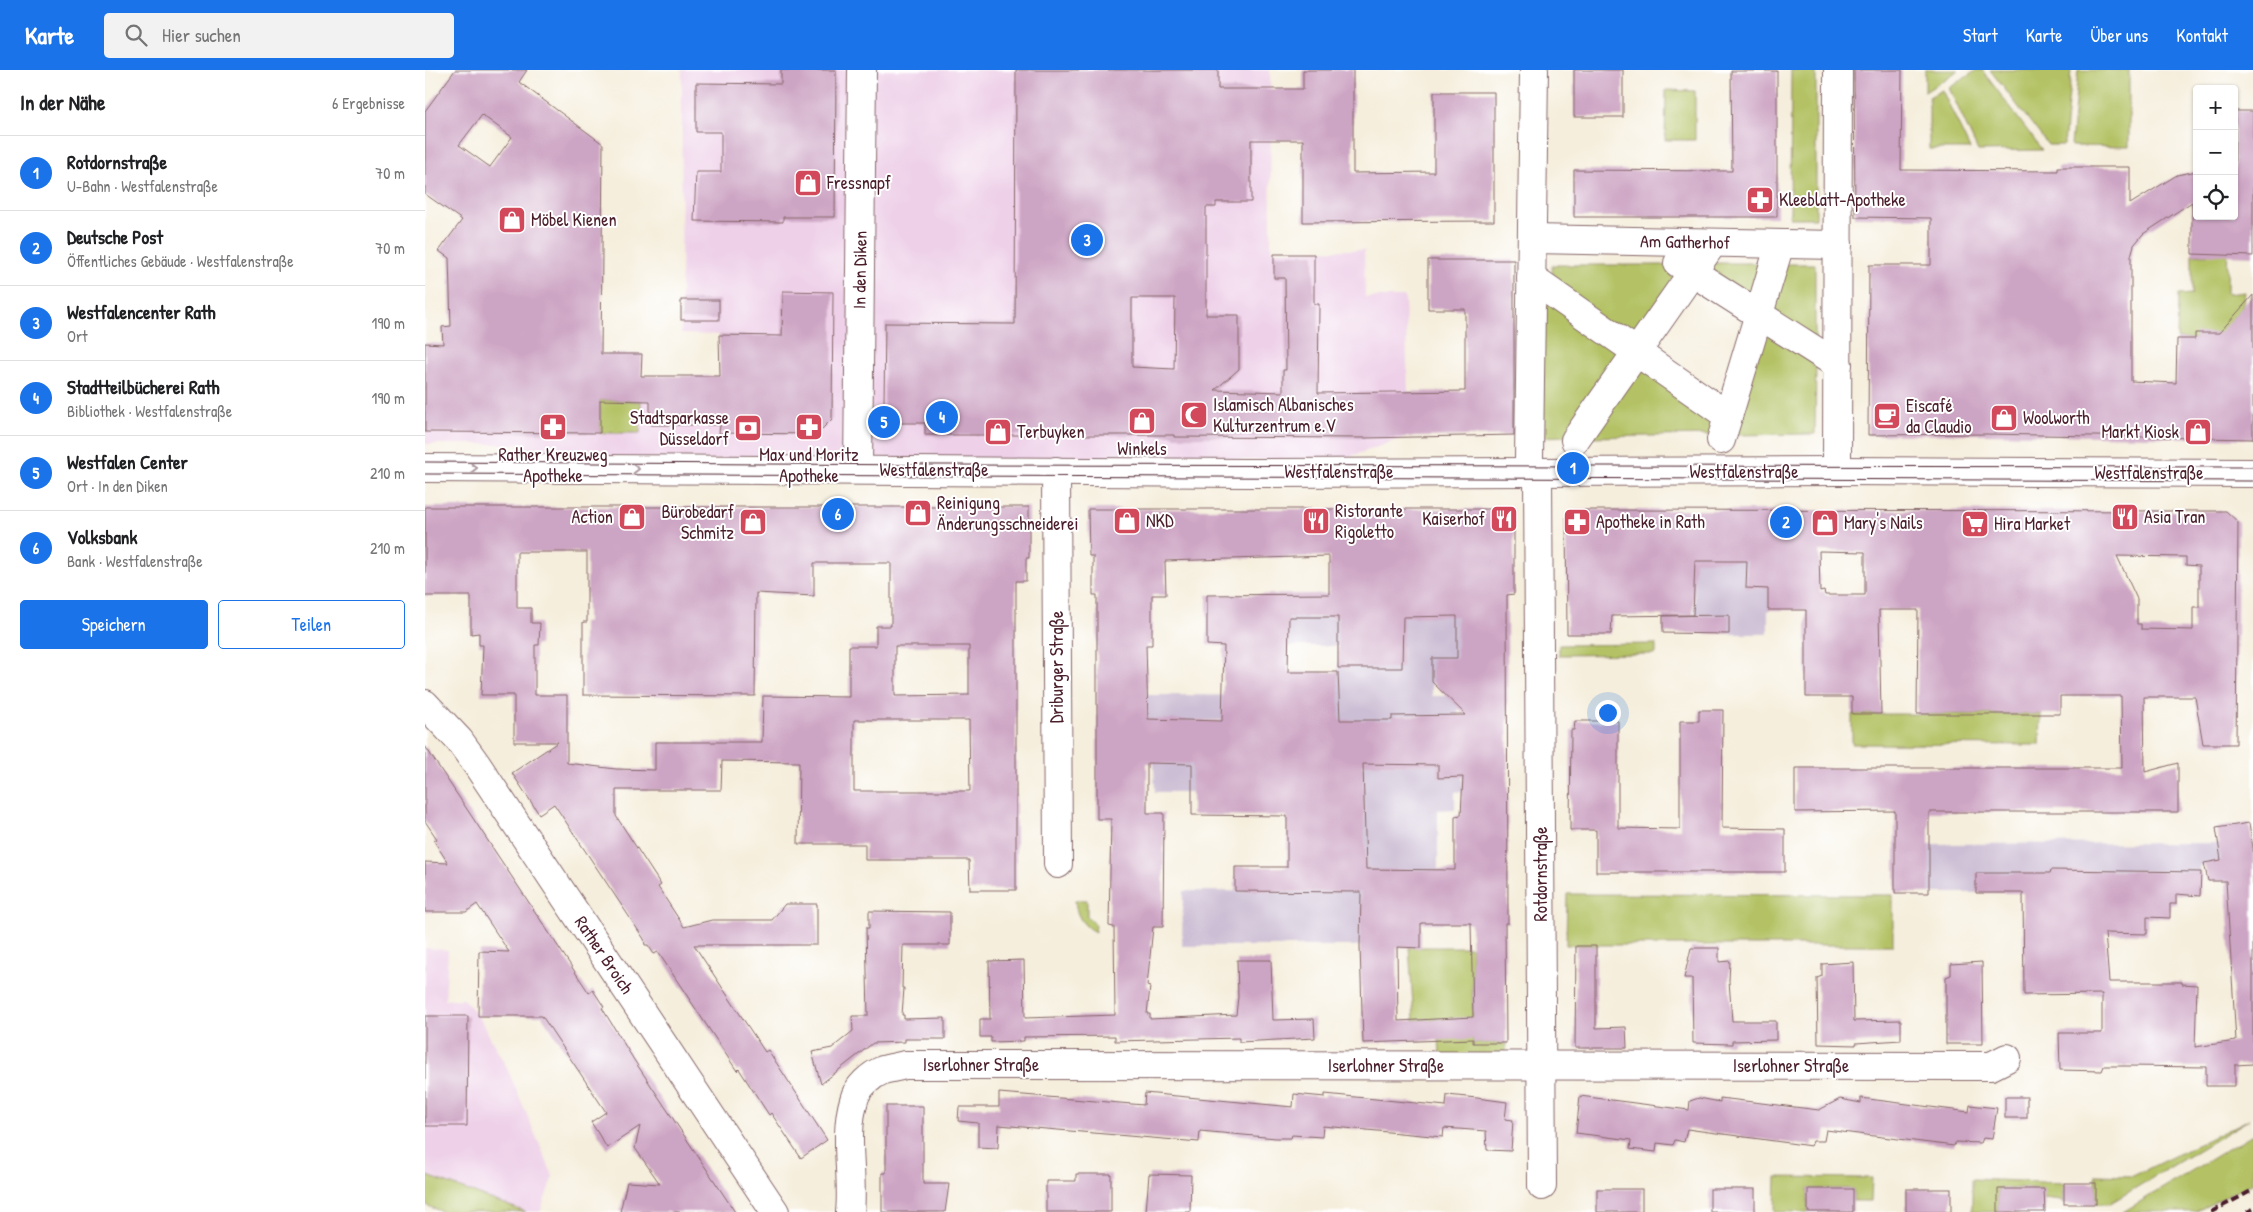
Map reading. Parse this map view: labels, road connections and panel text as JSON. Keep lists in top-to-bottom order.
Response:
{
  "streets": {
    "street": [
      "Am Gatherhof",
      "In den Diken",
      "Westfalenstraße",
      "Driburger Straße",
      "Rotdornstraße",
      "Rather Broich",
      "Iserlohner Straße"
    ]
  },
  "crossings": [
    ["In den Diken", "Westfalenstraße"],
    ["Westfalenstraße", "Driburger Straße"],
    ["Westfalenstraße", "Rotdornstraße"],
    ["Rotdornstraße", "Iserlohner Straße"]
  ],
  "places": {
    "shop": [
      "Fressnapf",
      "Möbel Kienen",
      "Woolworth",
      "Winkels",
      "Terbuyken",
      "Markt Kiosk",
      "Reinigung Änderungsschneiderei",
      "Action",
      "NKD",
      "Bürobedarf Schmitz",
      "Mary's Nails"
    ],
    "pharmacy": [
      "Kleeblatt-Apotheke",
      "Rather Kreuzweg Apotheke",
      "Max und Moritz Apotheke",
      "Apotheke in Rath"
    ],
    "mosque": ["Islamisch Albanisches Kulturzentrum e.V"],
    "cafe": ["Eiscafé da Claudio"],
    "bank": ["Stadtsparkasse Düsseldorf"],
    "restaurant": ["Asia Tran", "Kaiserhof", "Ristorante Rigoletto"],
    "supermarket": ["Hira Market"]
  },
  "page": {
    "header": "Karte",
    "search": "Hier suchen",
    "nav": [
      "Start",
      "Karte",
      "Über uns",
      "Kontakt"
    ],
    "heading": ["In der Nähe", "6 Ergebnisse"],
    "map_buttons": ["+", "−"],
    "list": [
      {
        "mark": "1",
        "name": "Rotdornstraße",
        "note": "U-Bahn · Westfalenstraße",
        "value": "70 m"
      },
      {
        "mark": "2",
        "name": "Deutsche Post",
        "note": "Öffentliches Gebäude · Westfalenstraße",
        "value": "70 m"
      },
      {
        "mark": "3",
        "name": "Westfalencenter Rath",
        "note": "Ort",
        "value": "190 m"
      },
      {
        "mark": "4",
        "name": "Stadtteilbücherei Rath",
        "note": "Bibliothek · Westfalenstraße",
        "value": "190 m"
      },
      {
        "mark": "5",
        "name": "Westfalen Center",
        "note": "Ort · In den Diken",
        "value": "210 m"
      },
      {
        "mark": "6",
        "name": "Volksbank",
        "note": "Bank · Westfalenstraße",
        "value": "210 m"
      }
    ],
    "pins": [
      "3",
      "4",
      "5",
      "1",
      "6",
      "2"
    ],
    "buttons": ["Speichern", "Teilen"]
  }
}
